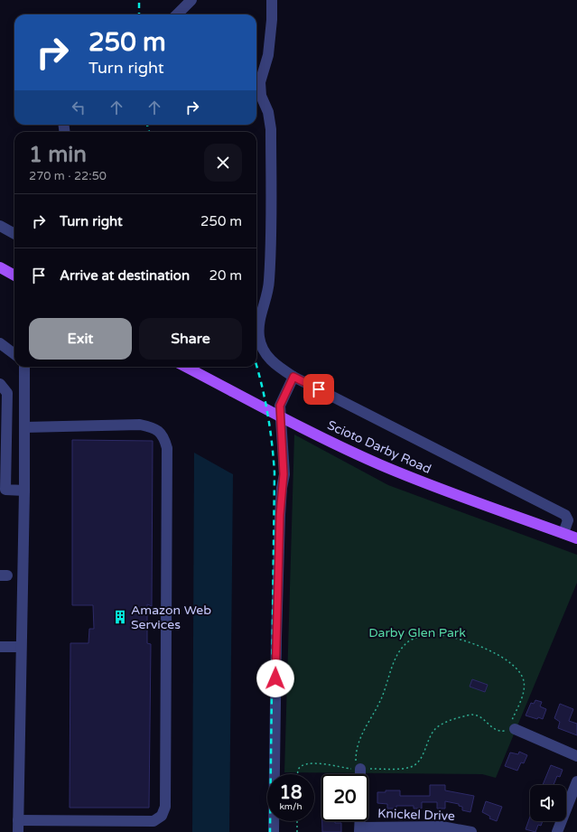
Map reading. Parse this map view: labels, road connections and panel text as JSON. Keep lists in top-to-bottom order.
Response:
{
  "streets": {
    "main road": ["Scioto Darby Road"],
    "street": ["Knickel Drive"]
  },
  "parks": ["Darby Glen Park"],
  "places": {
    "building": ["Amazon Web Services"]
  },
  "page": {
    "turn": ["250 m", "Turn right"],
    "heading": ["1 min", "270 m · 22:50"],
    "list": [
      {
        "name": "Turn right",
        "value": "250 m"
      },
      {
        "name": "Arrive at destination",
        "value": "20 m"
      }
    ],
    "buttons": ["Exit", "Share"],
    "speed": "18 km/h",
    "limit": "20"
  }
}
